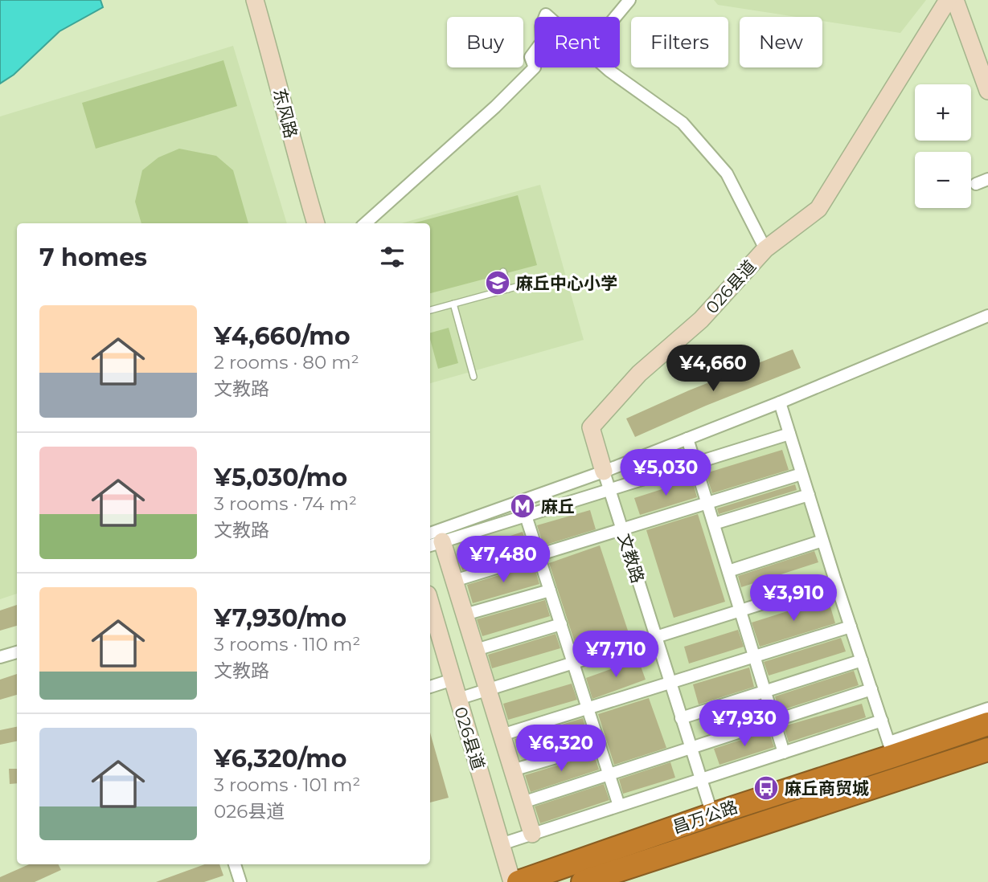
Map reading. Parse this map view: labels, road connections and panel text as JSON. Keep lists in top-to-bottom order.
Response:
{
  "streets": {
    "highway": ["昌万公路"],
    "street": ["东风路", "026县道", "文教路"]
  },
  "crossings": [
    ["026县道", "文教路"],
    ["文教路", "昌万公路"]
  ],
  "places": {
    "school or university": ["麻丘中心小学"],
    "metro station": ["麻丘"],
    "bus stop": ["麻丘商贸城"]
  },
  "page": {
    "chip": [
      "Buy",
      "Rent",
      "Filters",
      "New"
    ],
    "map_buttons": ["+", "−"],
    "heading": "7 homes",
    "list": [
      {
        "name": "¥4,660/mo",
        "note": "2 rooms · 80 m² · 文教路"
      },
      {
        "name": "¥5,030/mo",
        "note": "3 rooms · 74 m² · 文教路"
      },
      {
        "name": "¥7,930/mo",
        "note": "3 rooms · 110 m² · 文教路"
      },
      {
        "name": "¥6,320/mo",
        "note": "3 rooms · 101 m² · 026县道"
      }
    ],
    "price": [
      "¥4,660",
      "¥5,030",
      "¥7,480",
      "¥3,910",
      "¥7,710",
      "¥7,930",
      "¥6,320"
    ]
  }
}
